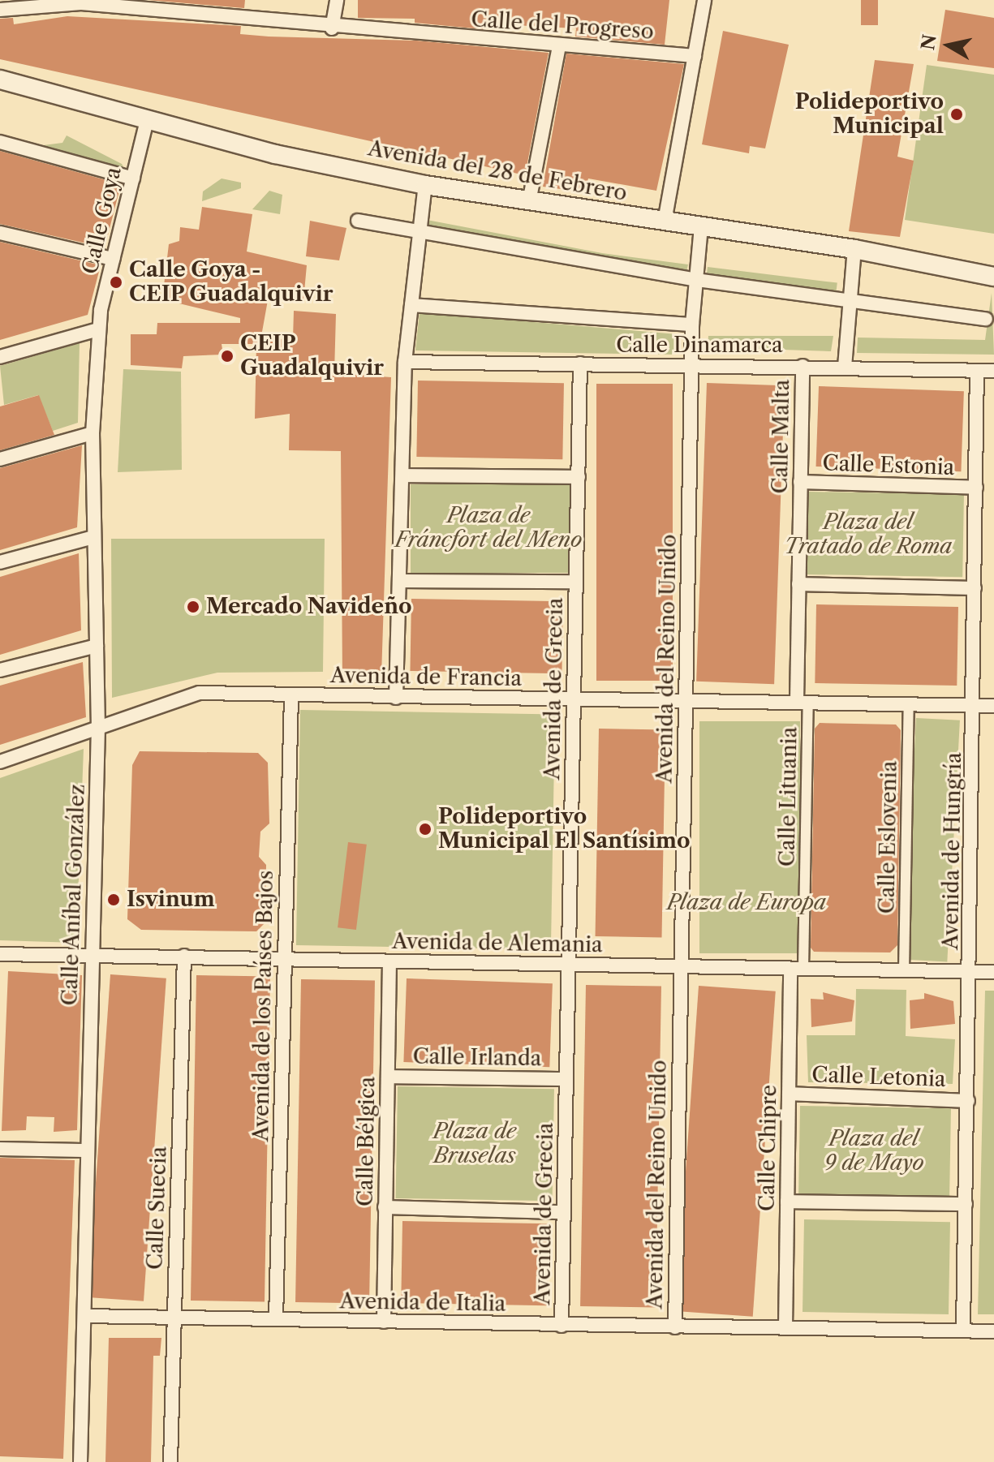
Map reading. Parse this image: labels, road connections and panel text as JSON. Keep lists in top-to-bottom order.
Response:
{
  "streets": {
    "main road": ["Avenida del 28 de Febrero"],
    "street": [
      "Calle del Progreso",
      "Calle Goya",
      "Calle Dinamarca",
      "Calle Malta",
      "Calle Estonia",
      "Avenida del Reino Unido",
      "Avenida de Francia",
      "Avenida de Grecia",
      "Calle Lituania",
      "Calle Eslovenia",
      "Avenida de Hungría",
      "Calle Aníbal González",
      "Avenida de Alemania",
      "Avenida de los Países Bajos",
      "Calle Irlanda",
      "Calle Letonia",
      "Calle Bélgica",
      "Calle Chipre",
      "Calle Suecia",
      "Avenida de Italia"
    ]
  },
  "crossings": [
    ["Avenida del 28 de Febrero", "Calle Goya"],
    ["Avenida del 28 de Febrero", "Avenida del Reino Unido"],
    ["Calle Goya", "Calle Aníbal González"],
    ["Calle Dinamarca", "Calle Malta"],
    ["Calle Dinamarca", "Avenida del Reino Unido"],
    ["Calle Dinamarca", "Avenida de Grecia"],
    ["Calle Dinamarca", "Avenida de Hungría"],
    ["Calle Malta", "Calle Estonia"],
    ["Calle Malta", "Avenida de Francia"],
    ["Calle Malta", "Calle Lituania"],
    ["Calle Estonia", "Avenida de Hungría"],
    ["Avenida del Reino Unido", "Avenida de Francia"],
    ["Avenida del Reino Unido", "Avenida de Alemania"],
    ["Avenida del Reino Unido", "Avenida de Italia"],
    ["Avenida de Francia", "Avenida de Grecia"],
    ["Avenida de Francia", "Calle Lituania"],
    ["Avenida de Francia", "Calle Eslovenia"],
    ["Avenida de Francia", "Avenida de Hungría"],
    ["Avenida de Francia", "Calle Aníbal González"],
    ["Avenida de Francia", "Avenida de los Países Bajos"],
    ["Avenida de Grecia", "Avenida de Alemania"],
    ["Avenida de Grecia", "Calle Irlanda"],
    ["Avenida de Grecia", "Avenida de Italia"],
    ["Calle Lituania", "Avenida de Alemania"],
    ["Calle Lituania", "Calle Chipre"],
    ["Calle Eslovenia", "Avenida de Alemania"],
    ["Avenida de Hungría", "Avenida de Alemania"],
    ["Avenida de Hungría", "Calle Letonia"],
    ["Avenida de Hungría", "Avenida de Italia"],
    ["Calle Aníbal González", "Avenida de Alemania"],
    ["Calle Aníbal González", "Avenida de Italia"],
    ["Avenida de Alemania", "Avenida de los Países Bajos"],
    ["Avenida de Alemania", "Calle Bélgica"],
    ["Avenida de Alemania", "Calle Chipre"],
    ["Avenida de Alemania", "Calle Suecia"],
    ["Avenida de los Países Bajos", "Avenida de Italia"],
    ["Calle Irlanda", "Calle Bélgica"],
    ["Calle Letonia", "Calle Chipre"],
    ["Calle Bélgica", "Avenida de Italia"],
    ["Calle Chipre", "Avenida de Italia"],
    ["Calle Suecia", "Avenida de Italia"]
  ],
  "parks": [
    "Plaza de Fráncfort del Meno",
    "Plaza del Tratado de Roma",
    "Plaza de Europa",
    "Plaza de Bruselas",
    "Plaza del 9 de Mayo"
  ],
  "places": [
    "Polideportivo Municipal",
    "Calle Goya - CEIP Guadalquivir",
    "CEIP Guadalquivir",
    "Mercado Navideño",
    "Polideportivo Municipal El Santísimo",
    "Isvinum"
  ],
  "north": "left"
}
